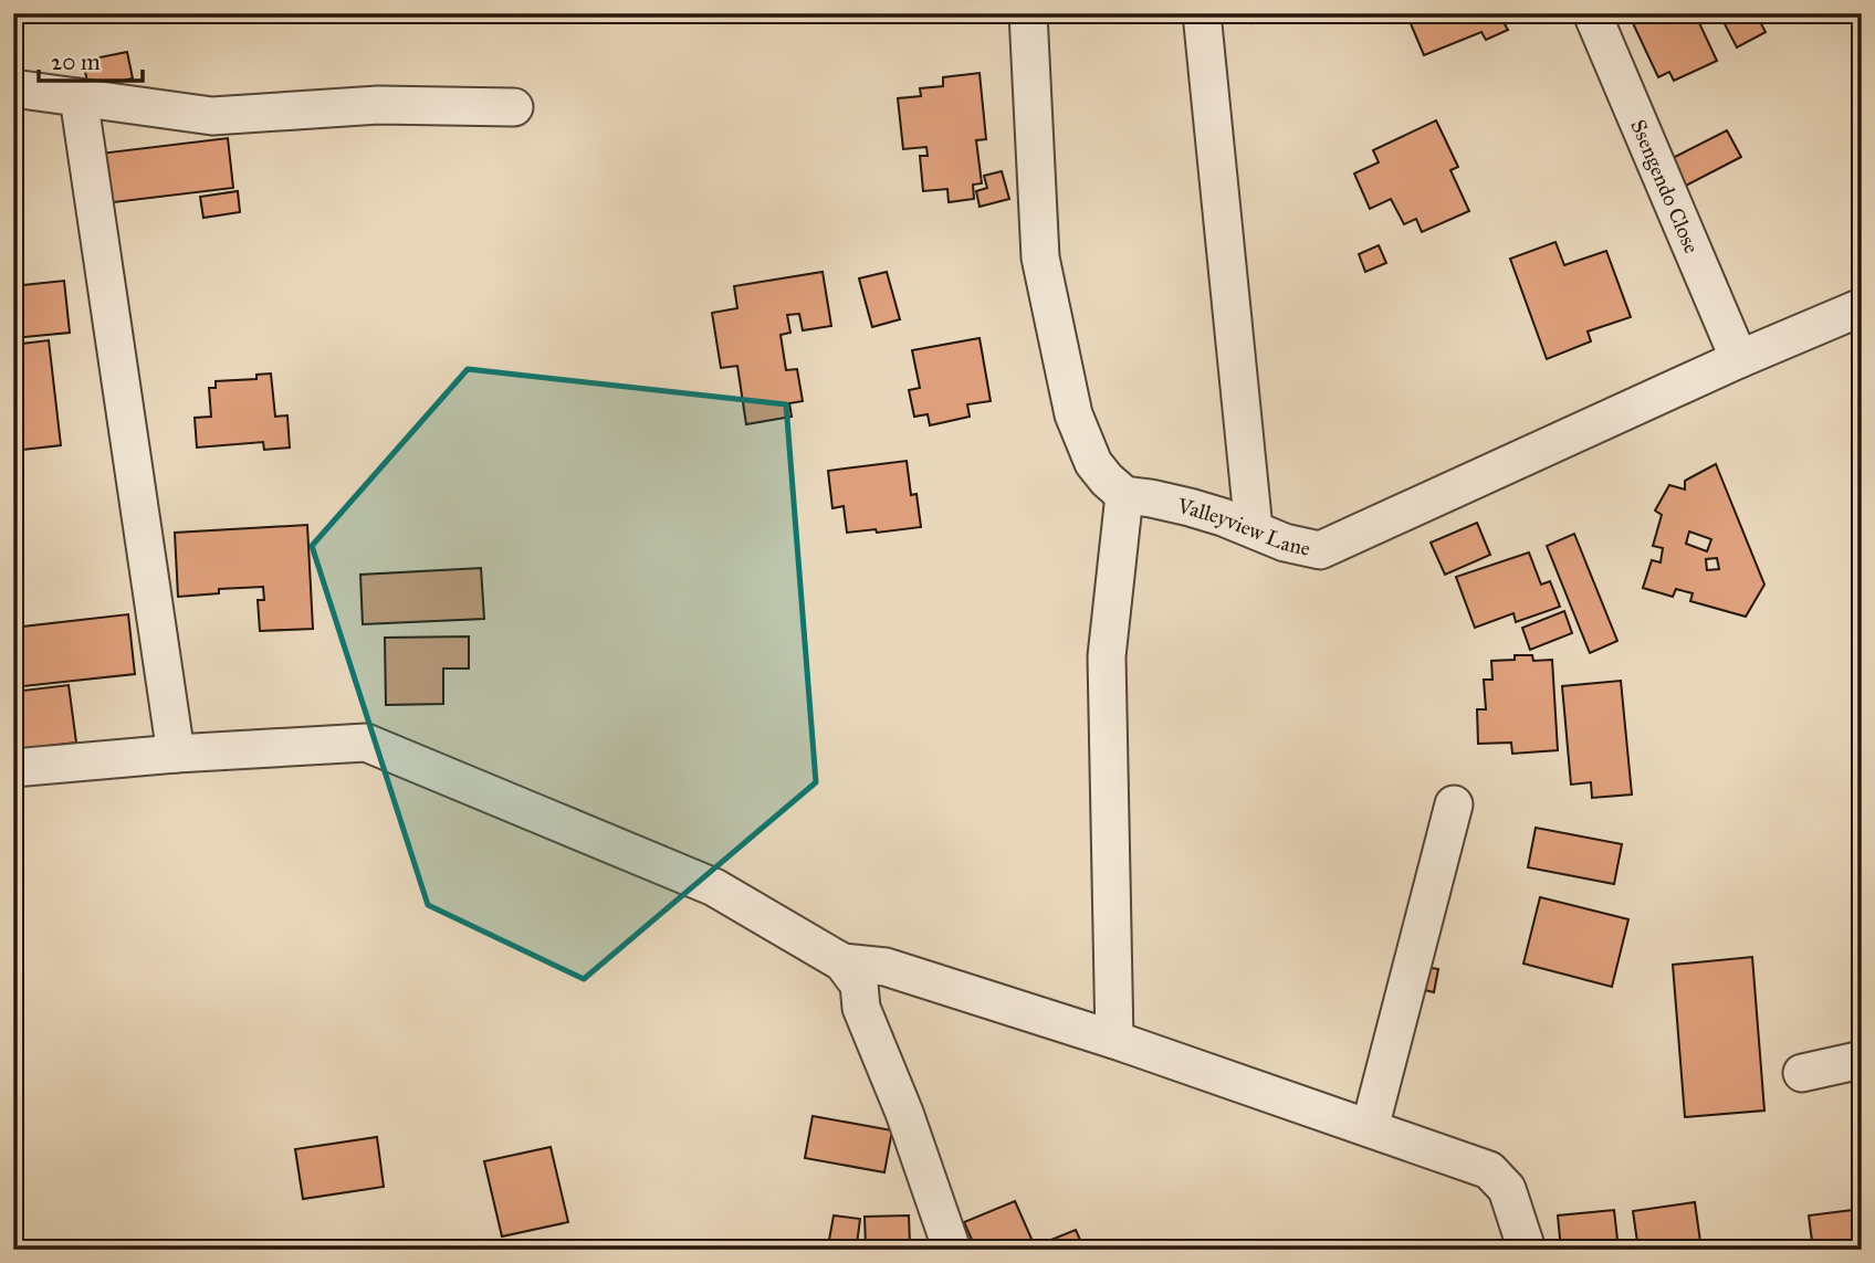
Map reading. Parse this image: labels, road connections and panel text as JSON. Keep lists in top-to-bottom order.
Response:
{
  "streets": {
    "street": ["Ssengendo Close", "Valleyview Lane"]
  },
  "crossings": [
    ["Ssengendo Close", "Valleyview Lane"]
  ],
  "scale_bar": "20 m"
}
